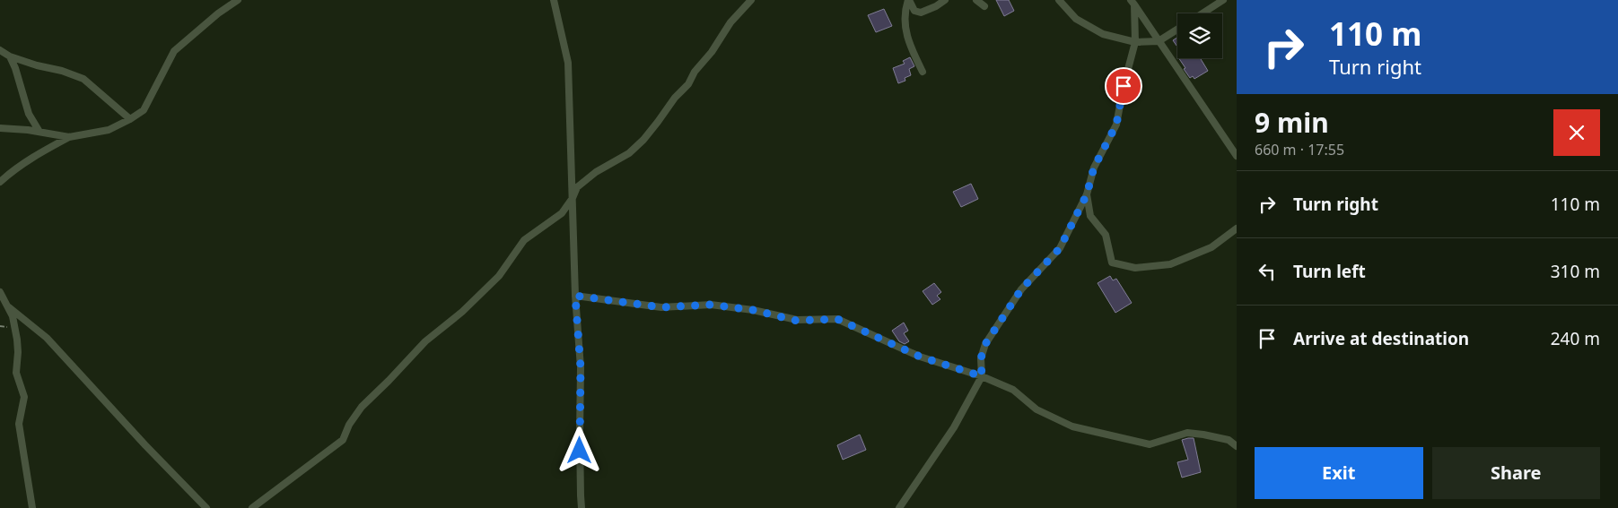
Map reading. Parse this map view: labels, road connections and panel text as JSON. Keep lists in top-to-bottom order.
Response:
{
  "page": {
    "turn": ["110 m", "Turn right"],
    "heading": ["9 min", "660 m · 17:55"],
    "list": [
      {
        "name": "Turn right",
        "value": "110 m"
      },
      {
        "name": "Turn left",
        "value": "310 m"
      },
      {
        "name": "Arrive at destination",
        "value": "240 m"
      }
    ],
    "buttons": ["Exit", "Share"]
  }
}
